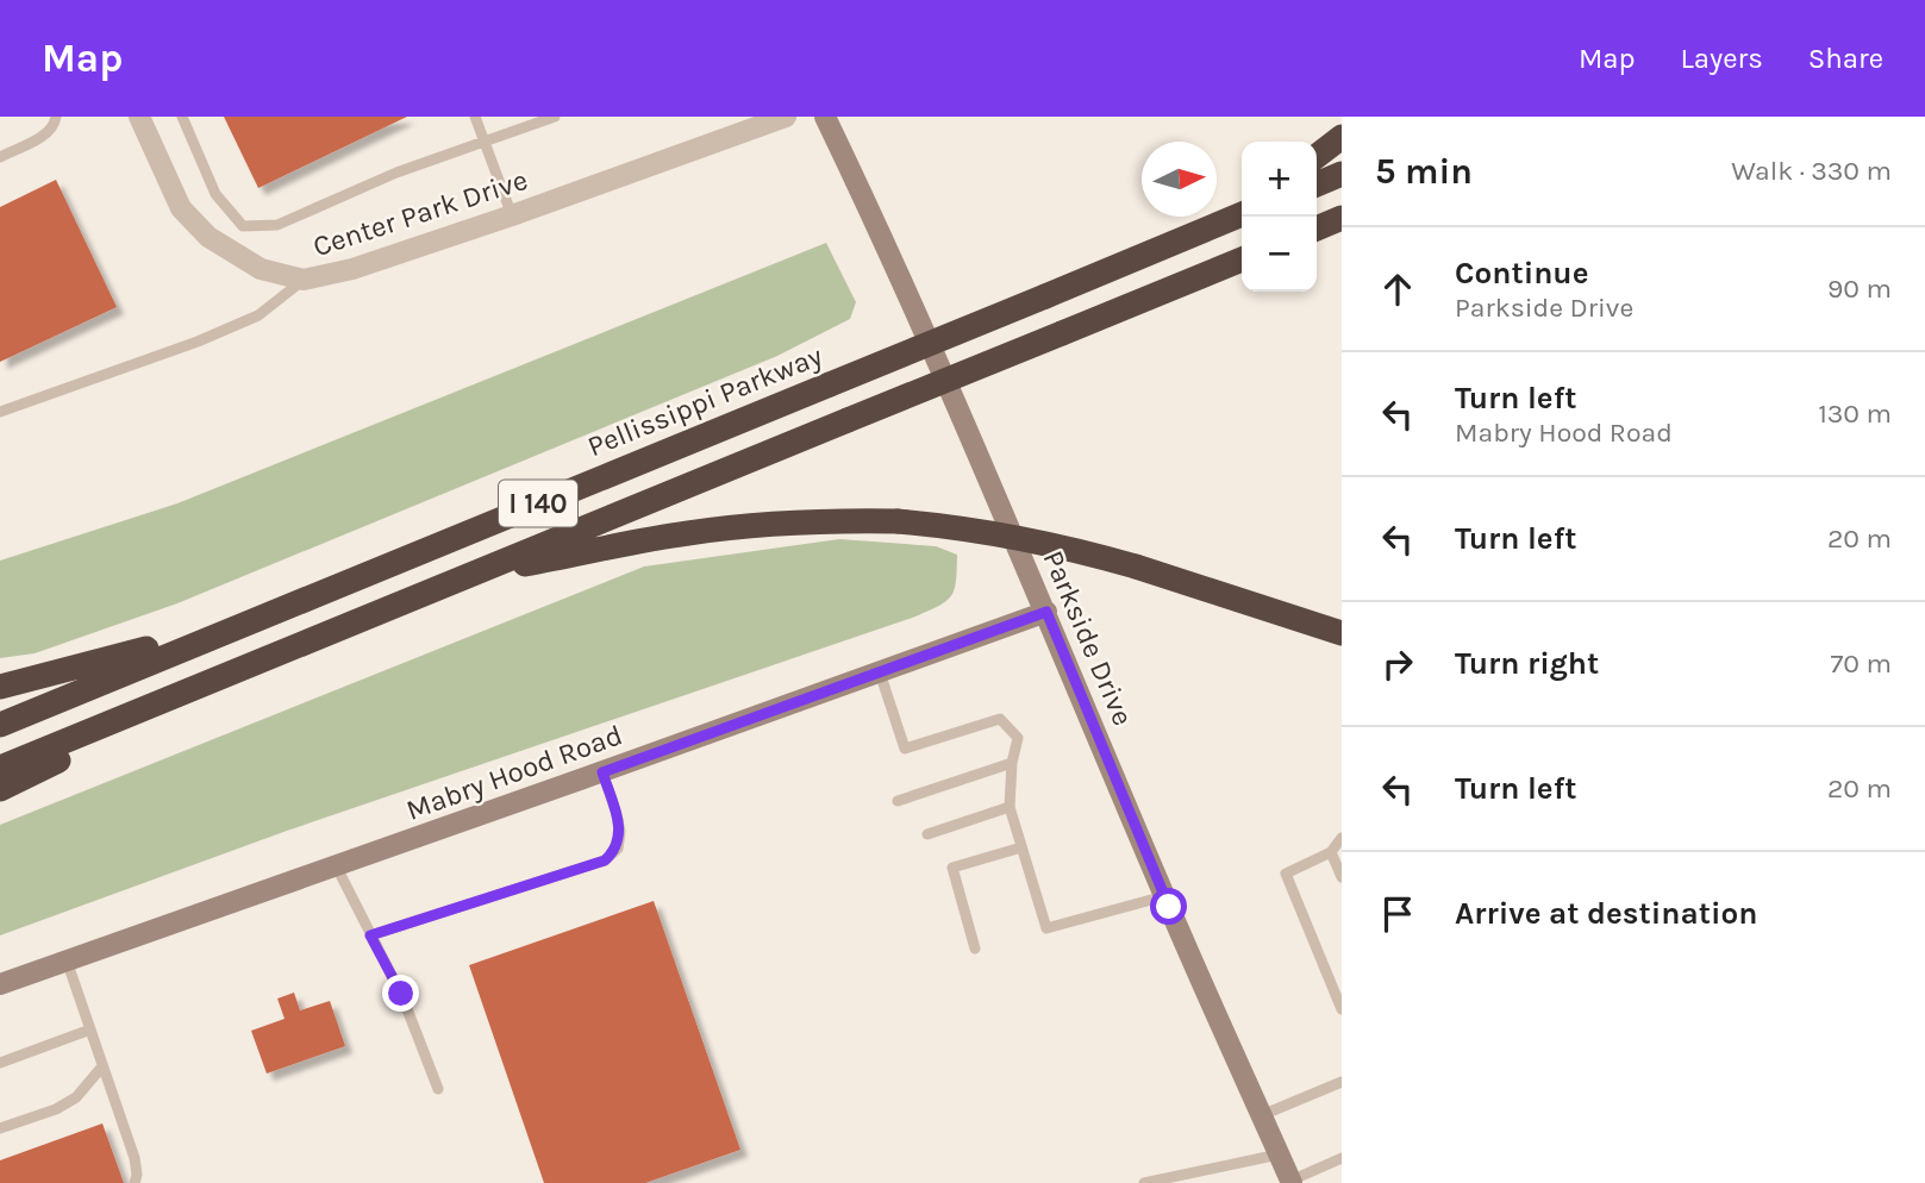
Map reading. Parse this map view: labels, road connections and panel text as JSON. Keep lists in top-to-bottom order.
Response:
{
  "streets": {
    "highway": ["Pellissippi Parkway", "I 140"],
    "street": ["Center Park Drive", "Parkside Drive", "Mabry Hood Road"]
  },
  "crossings": [
    ["Parkside Drive", "Mabry Hood Road"]
  ],
  "north": "right",
  "page": {
    "header": "Map",
    "nav": ["Map", "Layers", "Share"],
    "heading": ["5 min", "Walk · 330 m"],
    "map_buttons": ["+", "−"],
    "list": [
      ["Continue", "Parkside Drive", "90 m"],
      ["Turn left", "Mabry Hood Road", "130 m"],
      ["Turn left", "20 m"],
      ["Turn right", "70 m"],
      ["Turn left", "20 m"],
      "Arrive at destination"
    ]
  }
}
